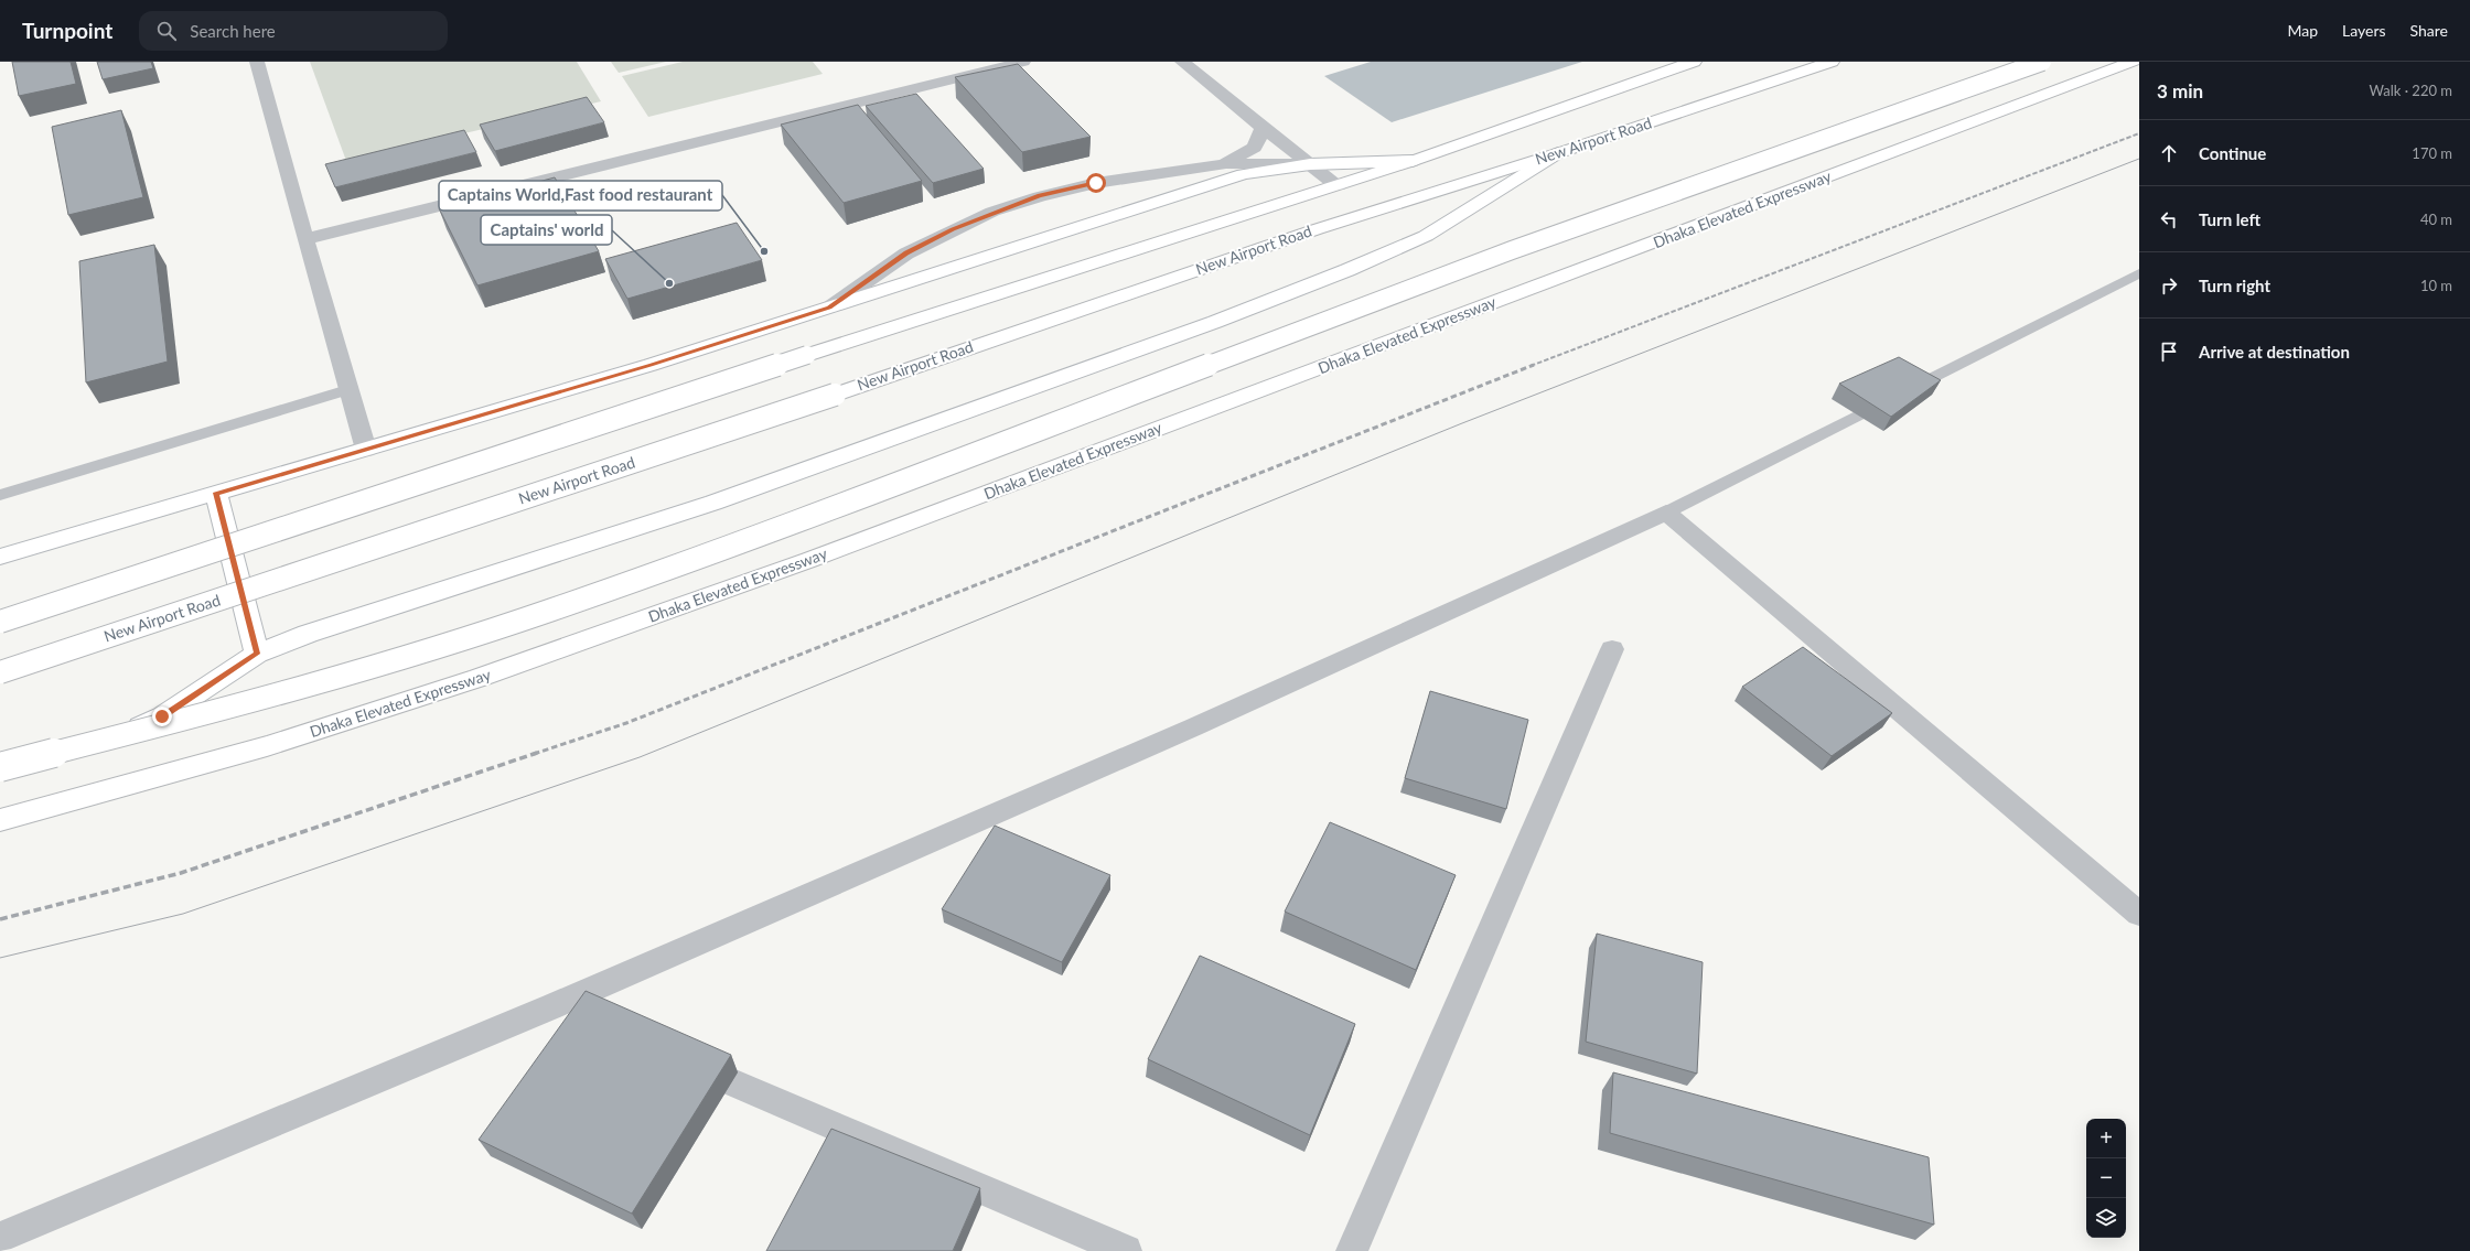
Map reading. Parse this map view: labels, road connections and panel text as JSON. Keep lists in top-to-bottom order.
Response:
{
  "streets": {
    "main road": ["New Airport Road", "Dhaka Elevated Expressway"]
  },
  "places": ["Captains World,Fast food restaurant", "Captains' world"],
  "page": {
    "header": "Turnpoint",
    "search": "Search here",
    "nav": ["Map", "Layers", "Share"],
    "heading": ["3 min", "Walk · 220 m"],
    "list": [
      ["Continue", "170 m"],
      ["Turn left", "40 m"],
      ["Turn right", "10 m"],
      "Arrive at destination"
    ],
    "map_buttons": ["+", "−"]
  }
}
